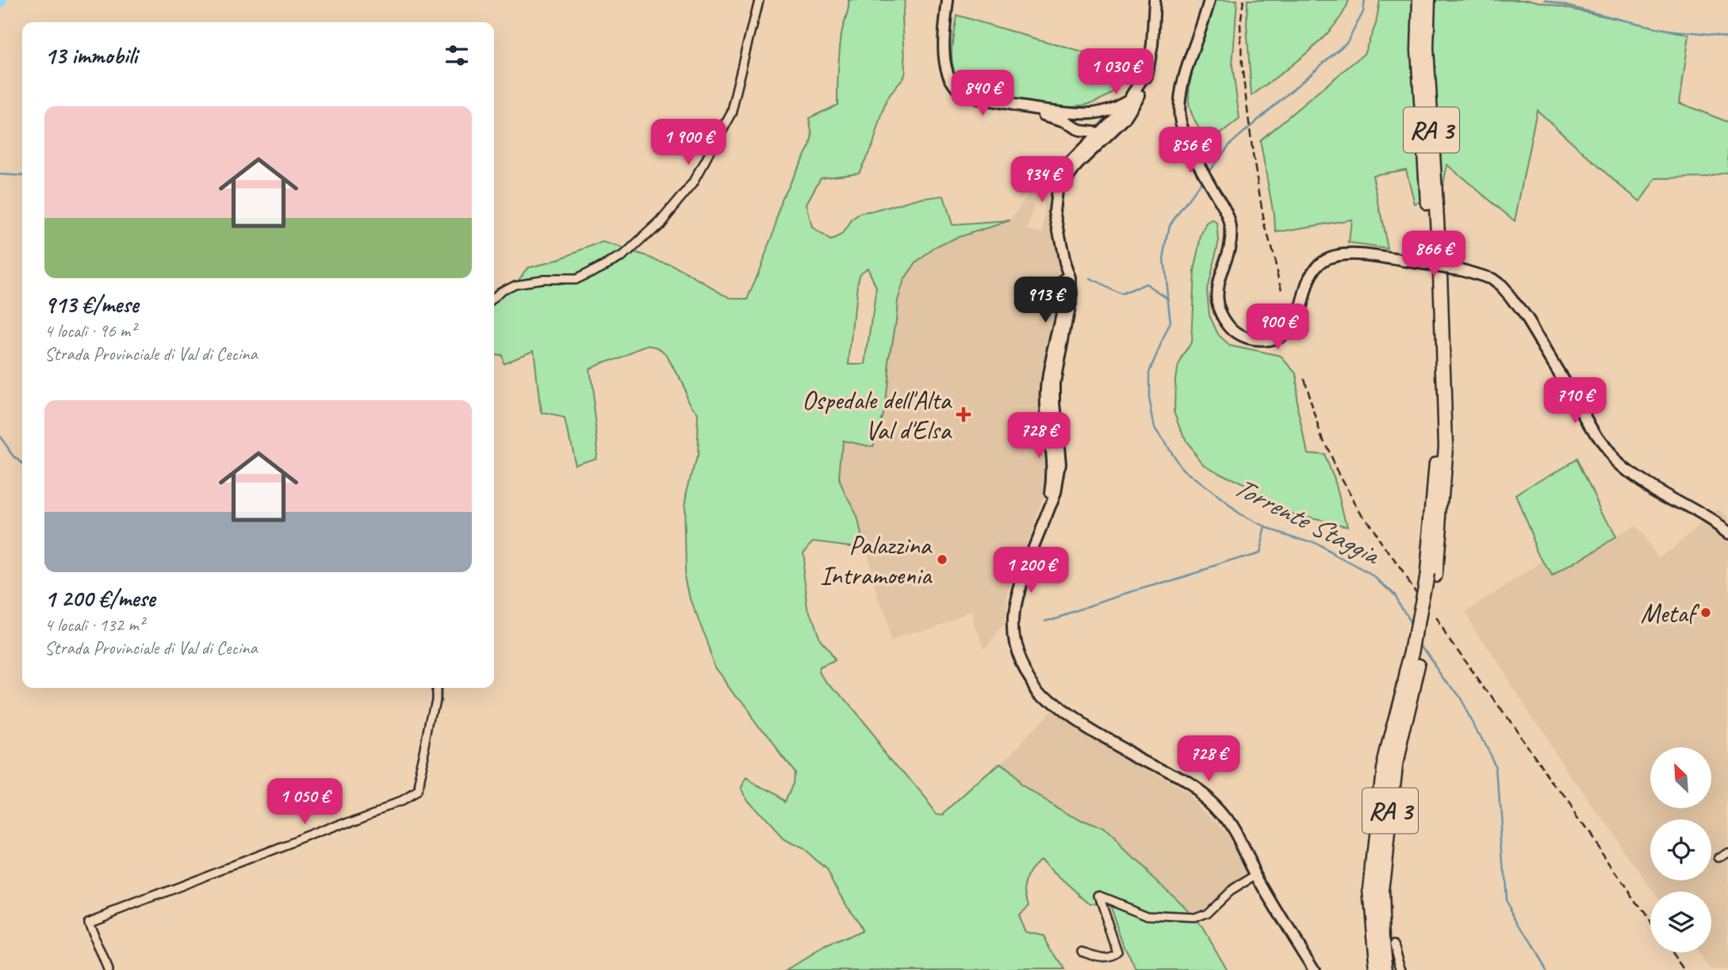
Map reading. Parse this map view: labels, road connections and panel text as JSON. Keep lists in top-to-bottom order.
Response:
{
  "streets": {
    "highway": ["RA 3"]
  },
  "water": ["Torrente Staggia"],
  "places": {
    "health": ["Ospedale dell'Alta Val d'Elsa"],
    "other": ["Palazzina Intramoenia", "Metaf"]
  },
  "north": "top left",
  "page": {
    "heading": "13 immobili",
    "price": [
      "1 030 €",
      "840 €",
      "1 900 €",
      "856 €",
      "934 €",
      "866 €",
      "913 €",
      "900 €",
      "710 €",
      "728 €",
      "1 200 €",
      "728 €",
      "1 050 €"
    ],
    "list": [
      {
        "name": "913 €/mese",
        "note": "4 locali · 96 m² · Strada Provinciale di Val di Cecina"
      },
      {
        "name": "1 200 €/mese",
        "note": "4 locali · 132 m² · Strada Provinciale di Val di Cecina"
      }
    ]
  }
}
